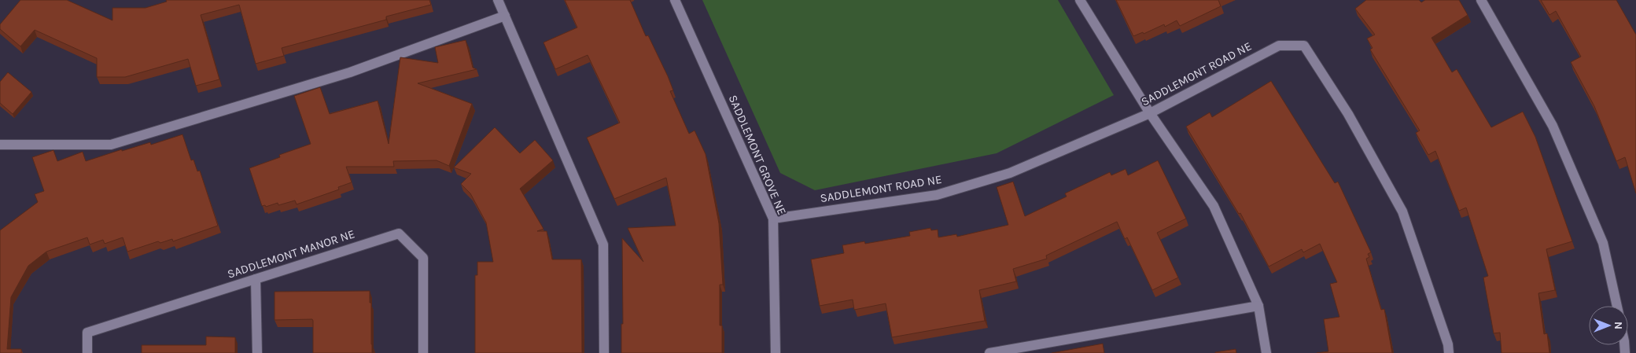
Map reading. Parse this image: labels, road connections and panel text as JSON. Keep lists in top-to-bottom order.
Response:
{
  "streets": {
    "street": ["SADDLEMONT ROAD NE", "SADDLEMONT GROVE NE", "SADDLEMONT MANOR NE"]
  },
  "crossings": [
    ["SADDLEMONT ROAD NE", "SADDLEMONT GROVE NE"]
  ],
  "north": "right"
}
